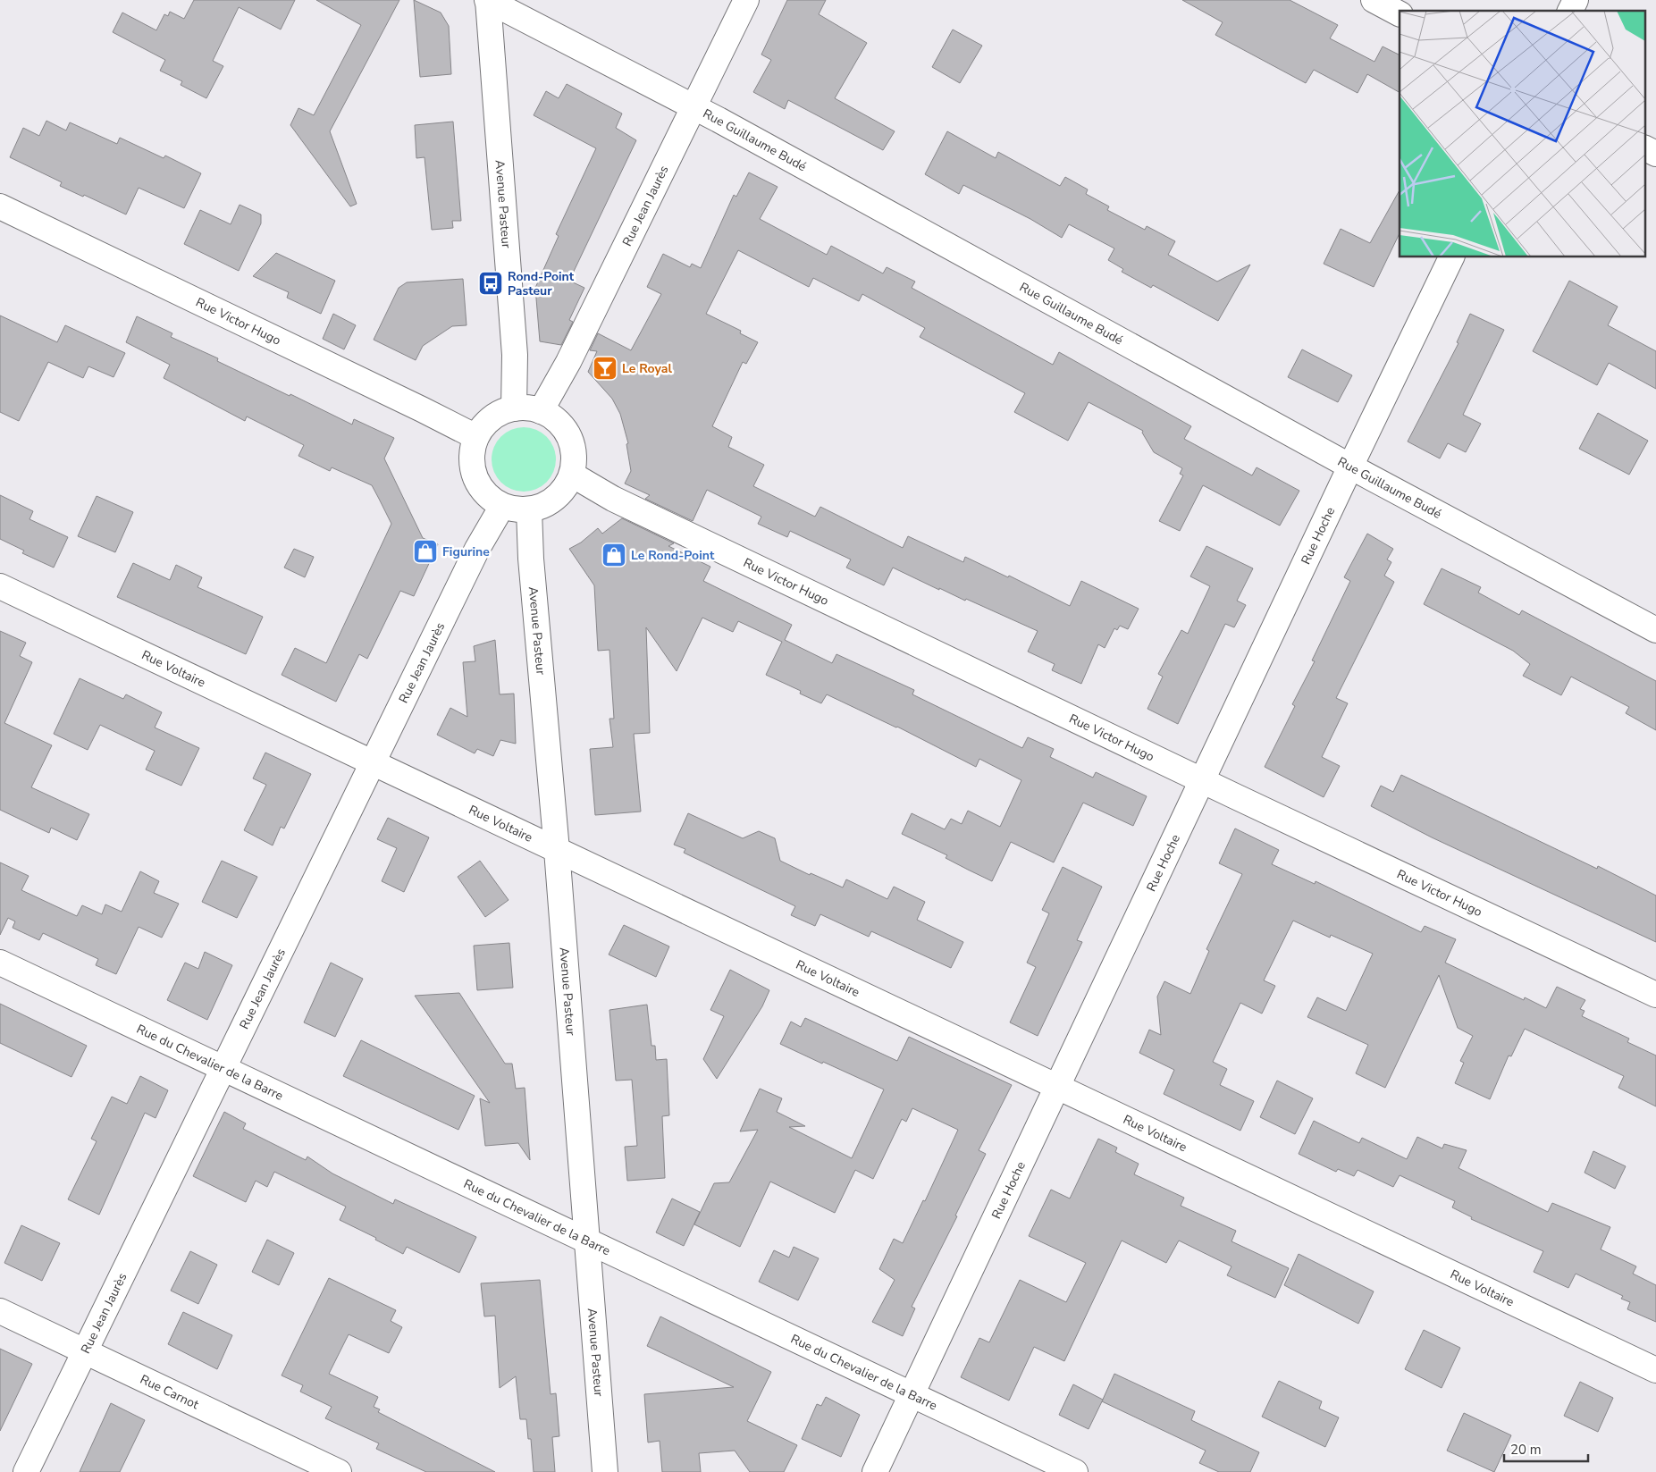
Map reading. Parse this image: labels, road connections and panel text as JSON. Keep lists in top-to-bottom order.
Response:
{
  "streets": {
    "street": [
      "Rue Guillaume Budé",
      "Avenue Pasteur",
      "Rue Jean Jaurès",
      "Rue Victor Hugo",
      "Rue Hoche",
      "Rue Voltaire",
      "Rue du Chevalier de la Barre",
      "Rue Carnot"
    ]
  },
  "crossings": [
    ["Rue Guillaume Budé", "Avenue Pasteur"],
    ["Rue Guillaume Budé", "Rue Jean Jaurès"],
    ["Rue Guillaume Budé", "Rue Hoche"],
    ["Avenue Pasteur", "Rue Jean Jaurès"],
    ["Avenue Pasteur", "Rue Victor Hugo"],
    ["Avenue Pasteur", "Rue Voltaire"],
    ["Avenue Pasteur", "Rue du Chevalier de la Barre"],
    ["Rue Jean Jaurès", "Rue Victor Hugo"],
    ["Rue Jean Jaurès", "Rue Voltaire"],
    ["Rue Jean Jaurès", "Rue du Chevalier de la Barre"],
    ["Rue Jean Jaurès", "Rue Carnot"],
    ["Rue Victor Hugo", "Rue Hoche"],
    ["Rue Hoche", "Rue Voltaire"],
    ["Rue Hoche", "Rue du Chevalier de la Barre"]
  ],
  "places": {
    "bus stop": ["Rond-Point Pasteur"],
    "bar": ["Le Royal"],
    "shop": ["Figurine", "Le Rond-Point"]
  },
  "scale_bar": "20 m"
}
